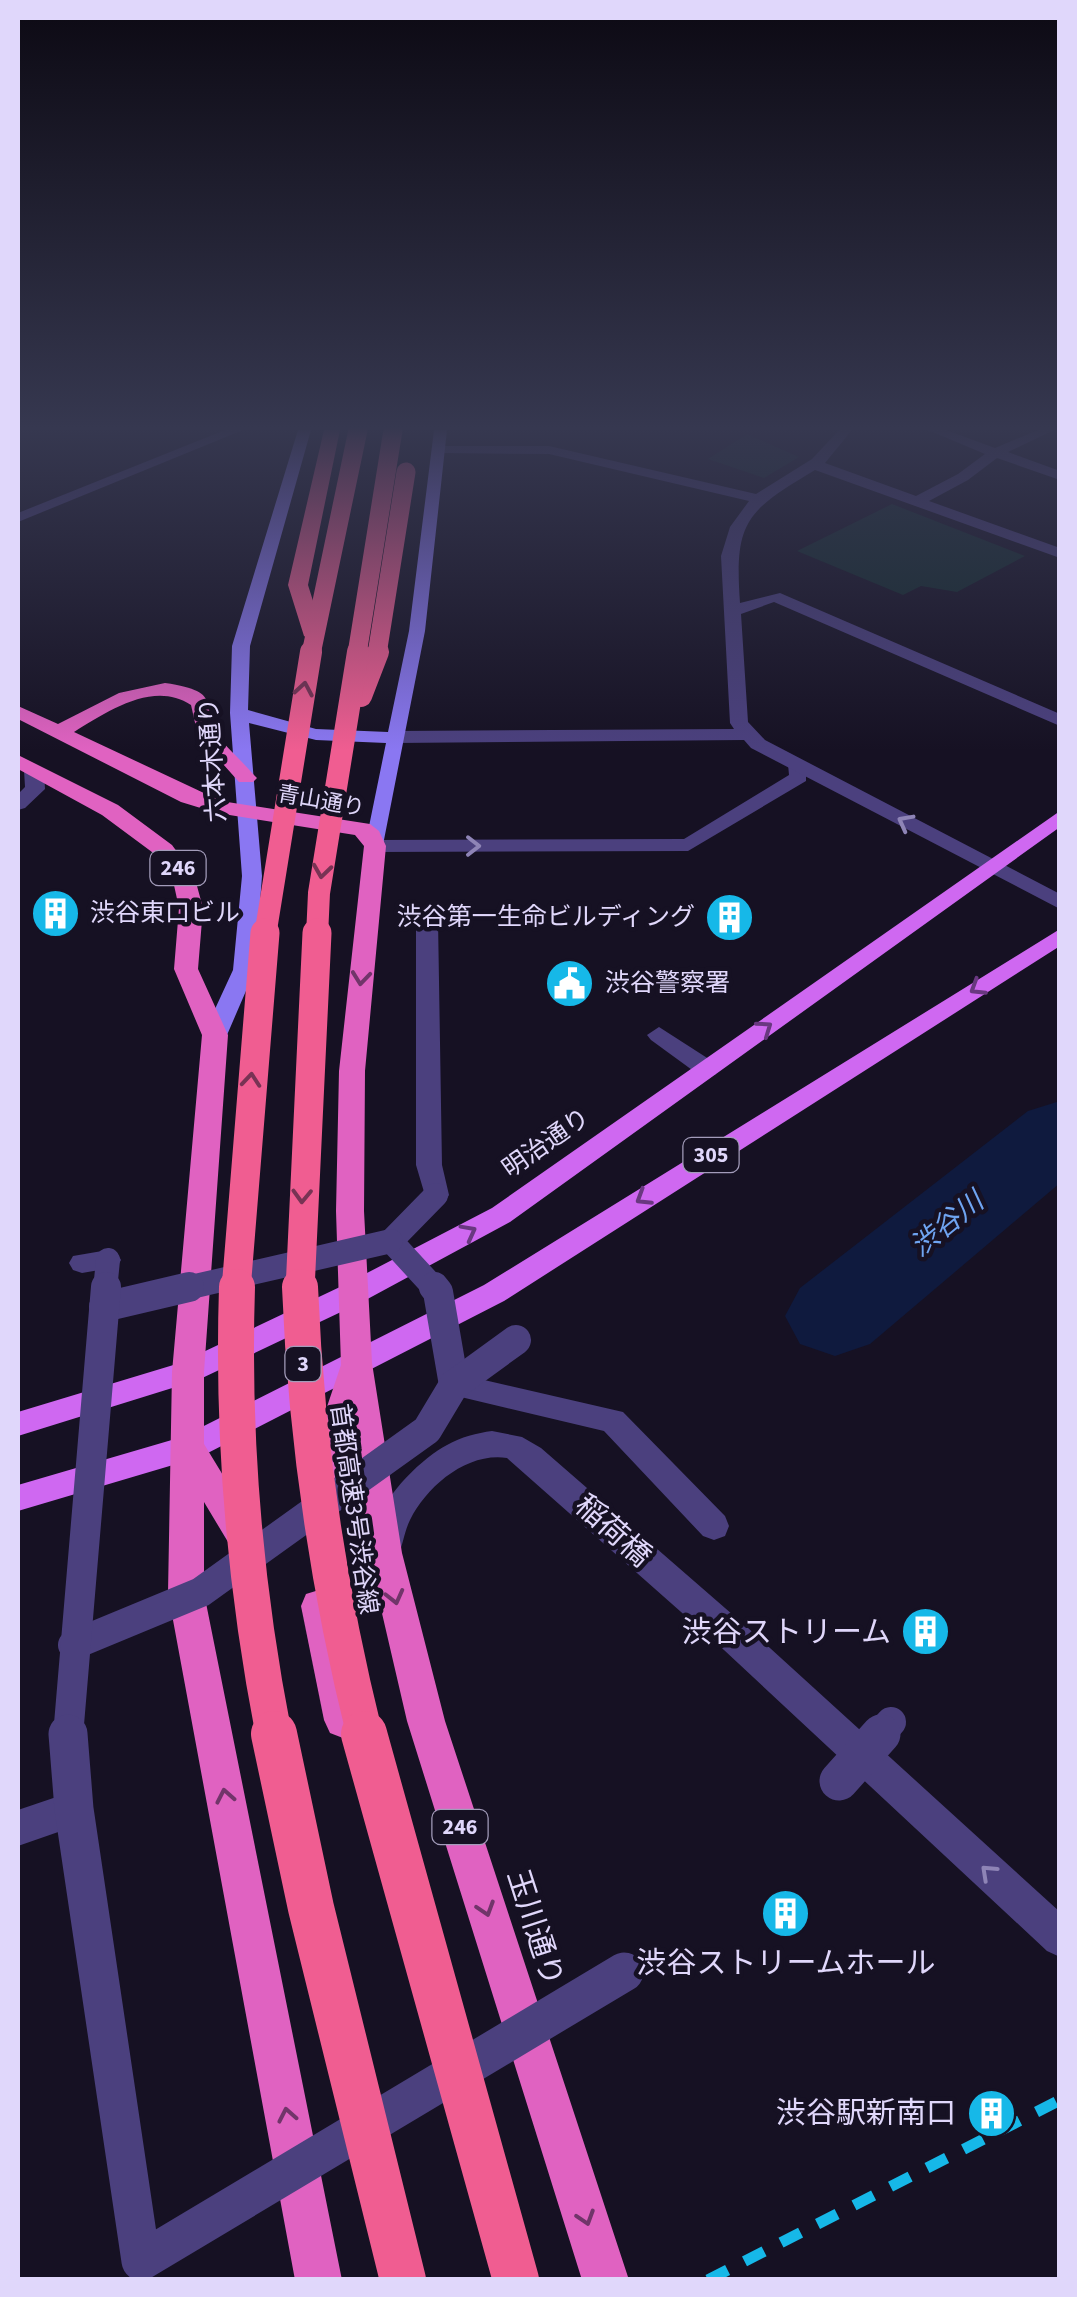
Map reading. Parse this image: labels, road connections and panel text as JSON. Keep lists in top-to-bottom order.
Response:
{
  "streets": {
    "highway": [
      "六本木通り",
      "青山通り",
      "246",
      "3",
      "首都高速3号渋谷線",
      "玉川通り"
    ],
    "main road": ["明治通り", "305"],
    "street": ["稲荷橋"]
  },
  "crossings": [
    ["六本木通り", "青山通り"],
    ["六本木通り", "246"],
    ["六本木通り", "明治通り"],
    ["六本木通り", "305"],
    ["青山通り", "246"],
    ["246", "明治通り"],
    ["246", "305"],
    ["246", "玉川通り"],
    ["305", "玉川通り"],
    ["稲荷橋", "玉川通り"]
  ],
  "water": ["渋谷川"],
  "places": {
    "building": [
      "渋谷東口ビル",
      "渋谷第一生命ビルディング",
      "渋谷ストリーム",
      "渋谷ストリームホール",
      "渋谷駅新南口"
    ],
    "public building": ["渋谷警察署"]
  }
}
